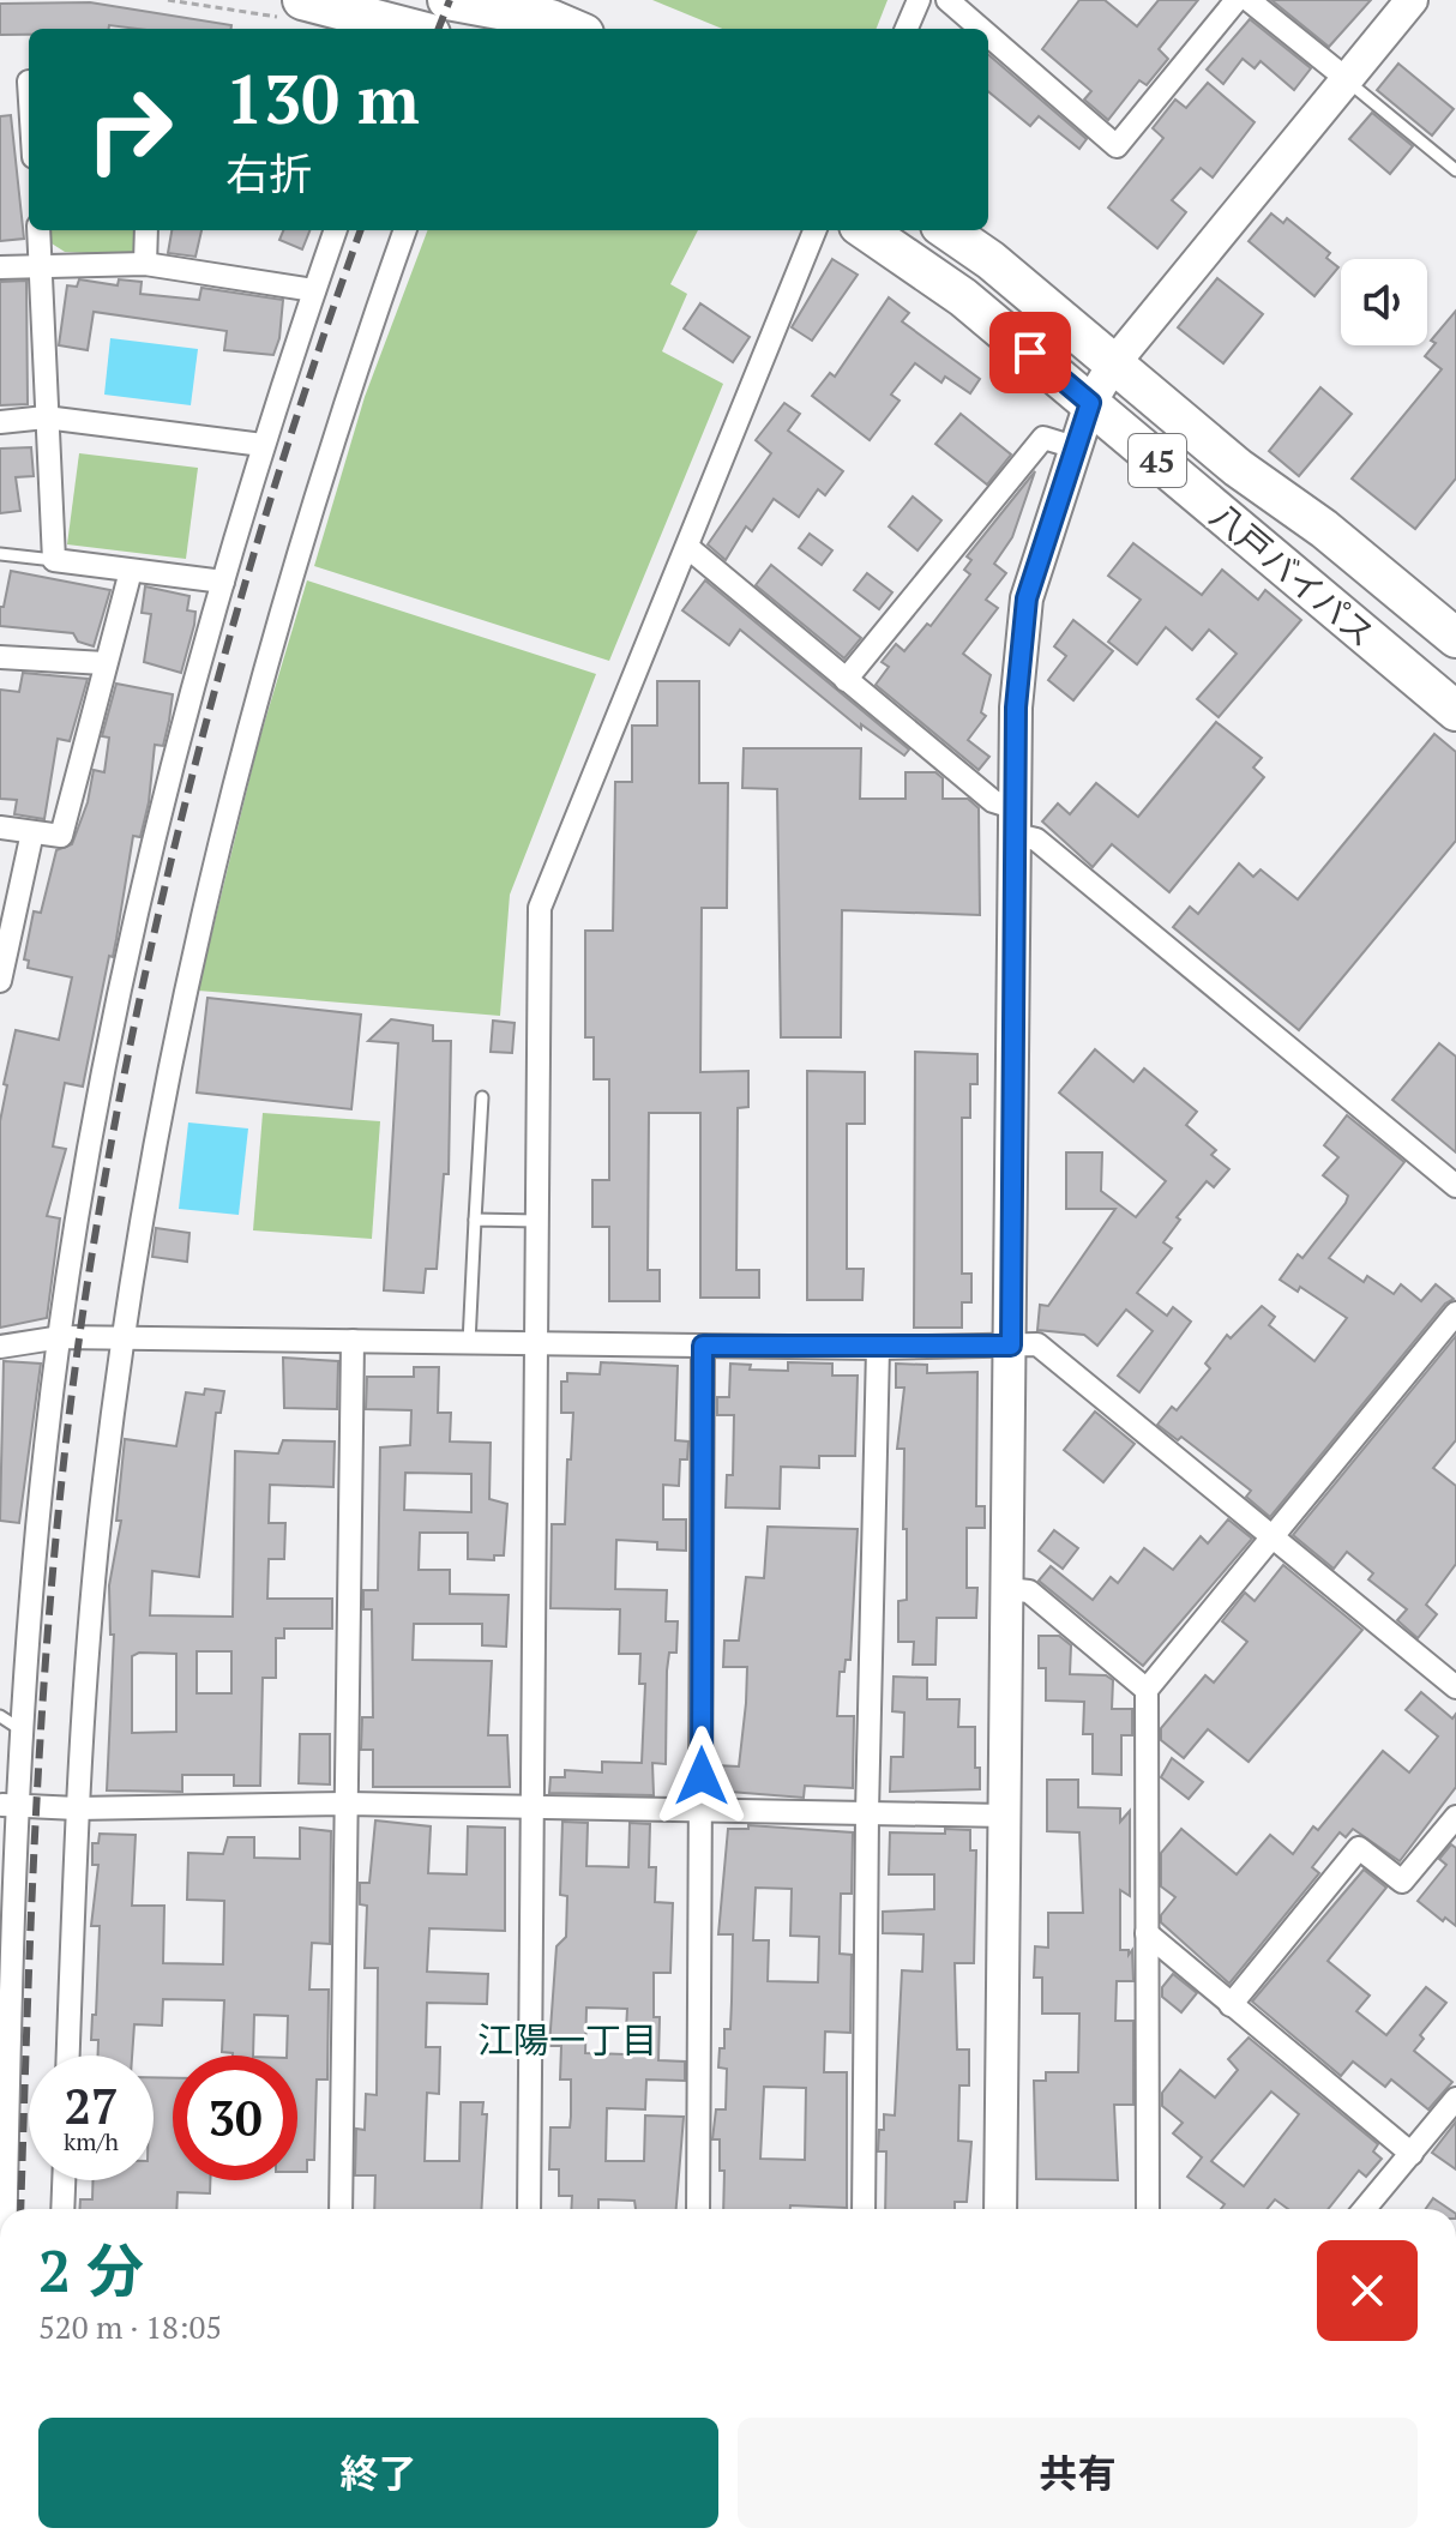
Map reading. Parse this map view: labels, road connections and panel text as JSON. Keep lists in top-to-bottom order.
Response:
{
  "streets": {
    "highway": ["45", "八戸バイパス"]
  },
  "crossings": [
    ["45", "八戸バイパス"]
  ],
  "districts": ["江陽一丁目"],
  "page": {
    "turn": ["130 m", "右折"],
    "speed": "27 km/h",
    "limit": "30",
    "heading": ["2 分", "520 m · 18:05"],
    "buttons": ["終了", "共有"]
  }
}
